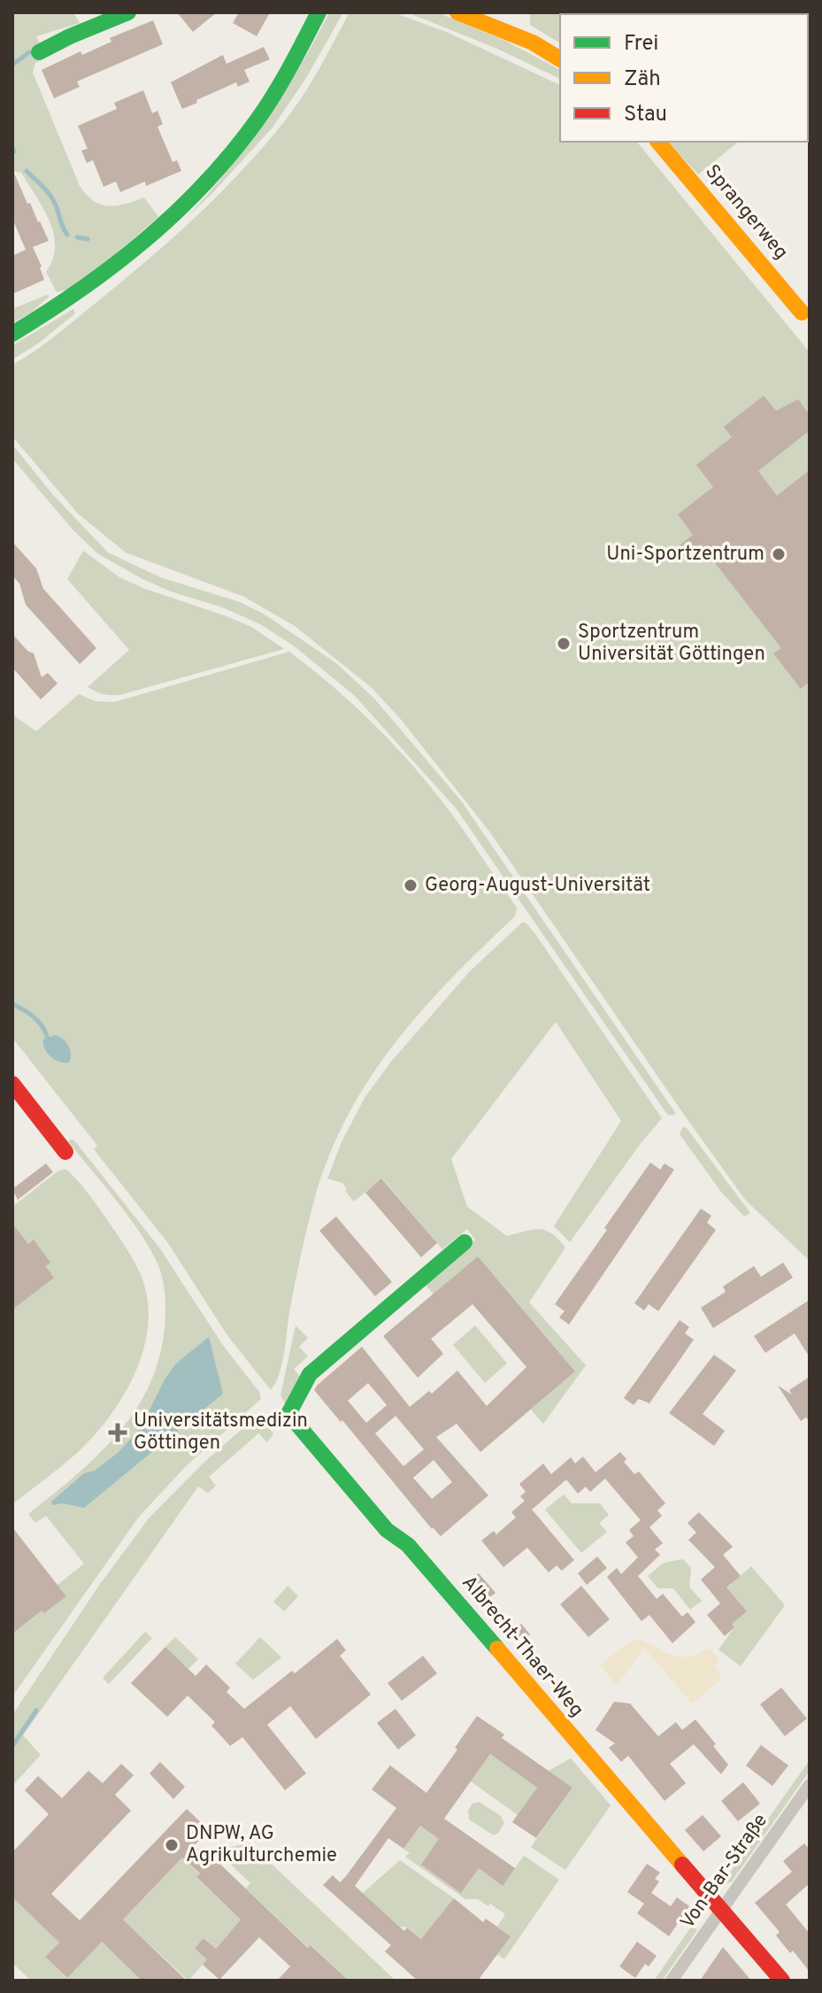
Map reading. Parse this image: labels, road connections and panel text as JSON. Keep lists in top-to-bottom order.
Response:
{
  "streets": {
    "street": ["Sprangerweg", "Albrecht-Thaer-Weg", "Von-Bar-Straße"]
  },
  "crossings": [
    ["Albrecht-Thaer-Weg", "Von-Bar-Straße"]
  ],
  "places": {
    "other": [
      "Uni-Sportzentrum",
      "Sportzentrum Universität Göttingen",
      "Georg-August-Universität",
      "DNPW, AG Agrikulturchemie"
    ],
    "health": ["Universitätsmedizin Göttingen"]
  },
  "legend": ["Frei", "Zäh", "Stau"]
}
